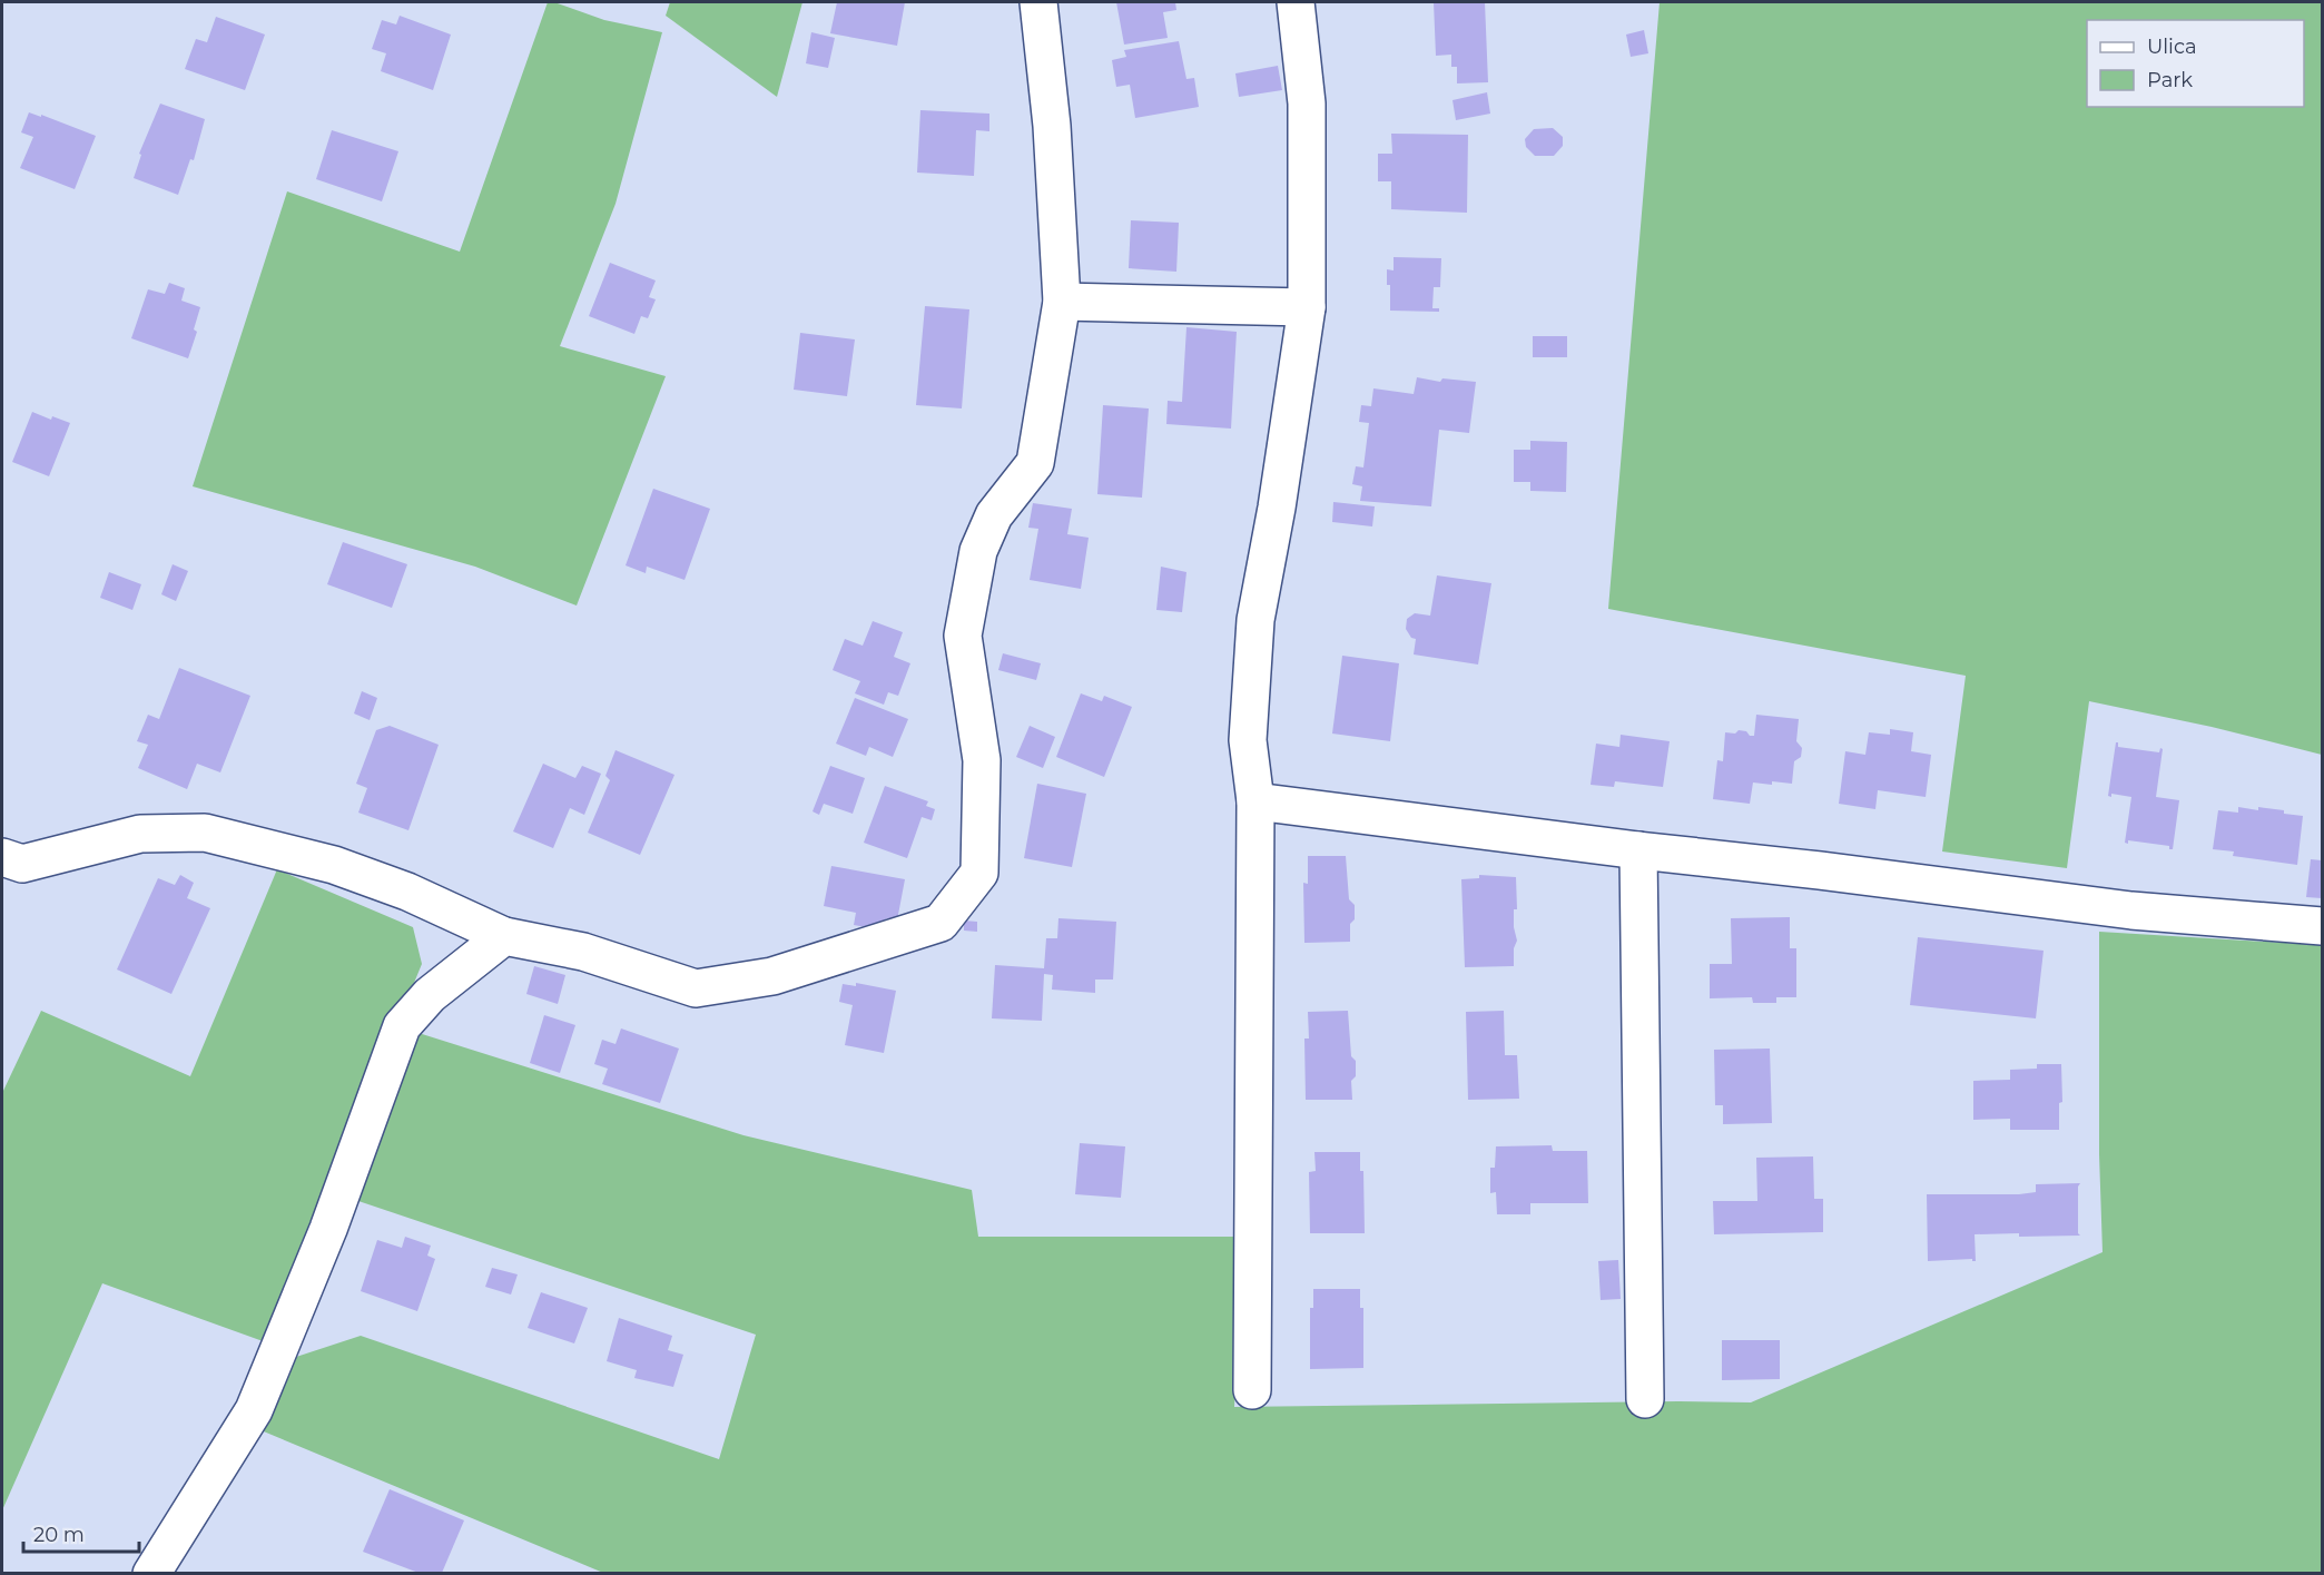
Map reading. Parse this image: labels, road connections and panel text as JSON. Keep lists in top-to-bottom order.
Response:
{
  "legend": ["Ulica", "Park"],
  "scale_bar": "20 m"
}
